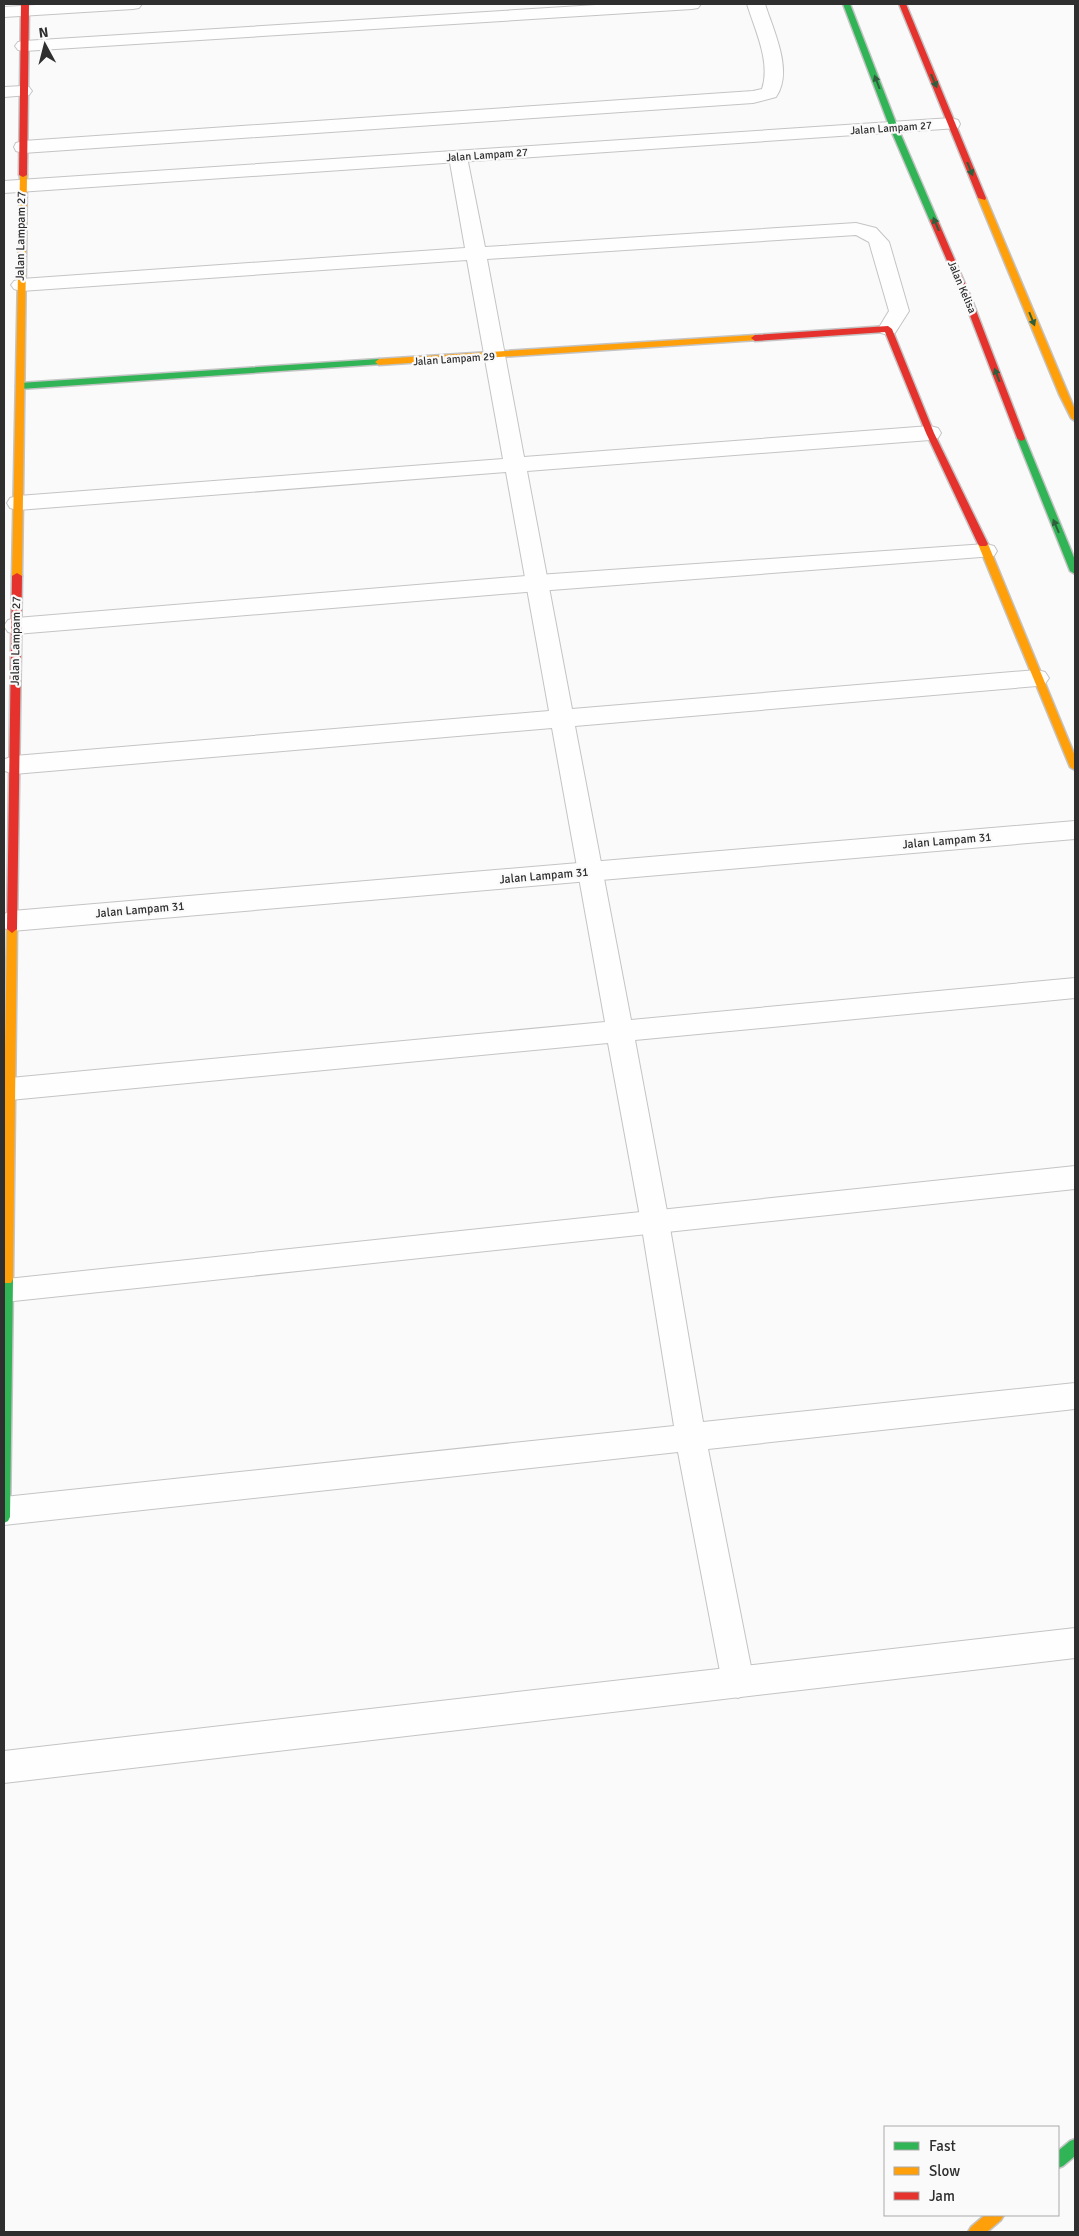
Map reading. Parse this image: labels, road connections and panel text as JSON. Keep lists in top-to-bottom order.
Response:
{
  "streets": {
    "street": [
      "Jalan Lampam 27",
      "Jalan Kelisa",
      "Jalan Lampam 29",
      "Jalan Lampam 31"
    ]
  },
  "crossings": [
    ["Jalan Lampam 27", "Jalan Kelisa"],
    ["Jalan Lampam 27", "Jalan Lampam 29"],
    ["Jalan Lampam 27", "Jalan Lampam 31"]
  ],
  "legend": ["Fast", "Slow", "Jam"],
  "north": "top"
}
